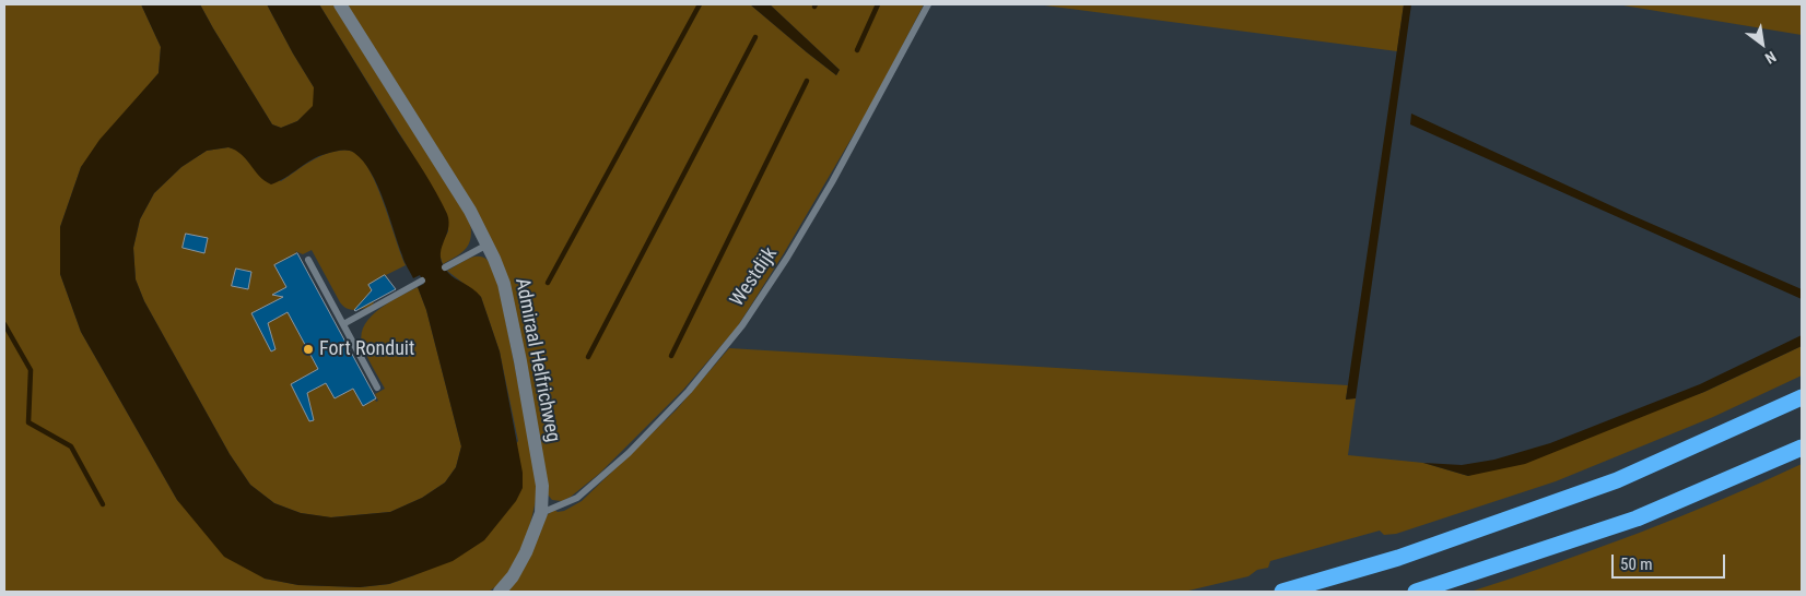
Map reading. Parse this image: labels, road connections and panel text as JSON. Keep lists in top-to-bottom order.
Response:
{
  "streets": {
    "street": ["Admiraal Helfrichweg"],
    "lane": ["Westdijk"]
  },
  "crossings": [
    ["Westdijk", "Admiraal Helfrichweg"]
  ],
  "places": ["Fort Ronduit"],
  "scale_bar": "50 m",
  "north": "bottom right"
}
